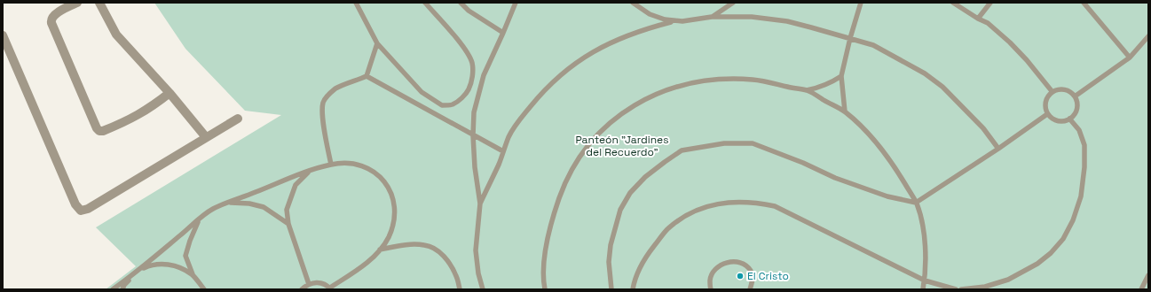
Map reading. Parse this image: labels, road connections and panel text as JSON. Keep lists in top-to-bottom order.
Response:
{
  "parks": ["Panteón \"Jardines del Recuerdo\""],
  "places": ["El Cristo"]
}
